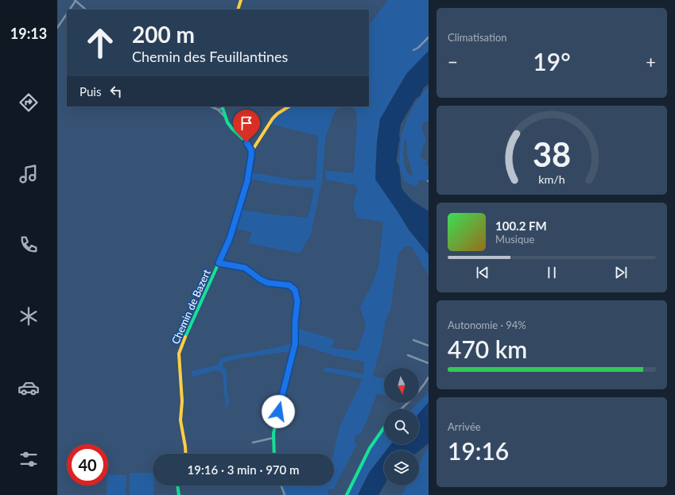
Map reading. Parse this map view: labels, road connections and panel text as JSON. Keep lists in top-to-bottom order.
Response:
{
  "streets": {
    "street": ["Chemin de Bazert"]
  },
  "north": "bottom",
  "page": {
    "tabs": "19:13",
    "tile": [
      "Climatisation",
      ["Autonomie · 94%", "470 km"],
      ["Arrivée", "19:16"]
    ],
    "turn": ["200 m", "Chemin des Feuillantines"],
    "heat": ["−", "19°", "+"],
    "then": "Puis",
    "song": ["100.2 FM", "Musique"],
    "limit": "40",
    "trip": "19:16 · 3 min · 970 m",
    "gauge": ["38", "km/h"]
  }
}
